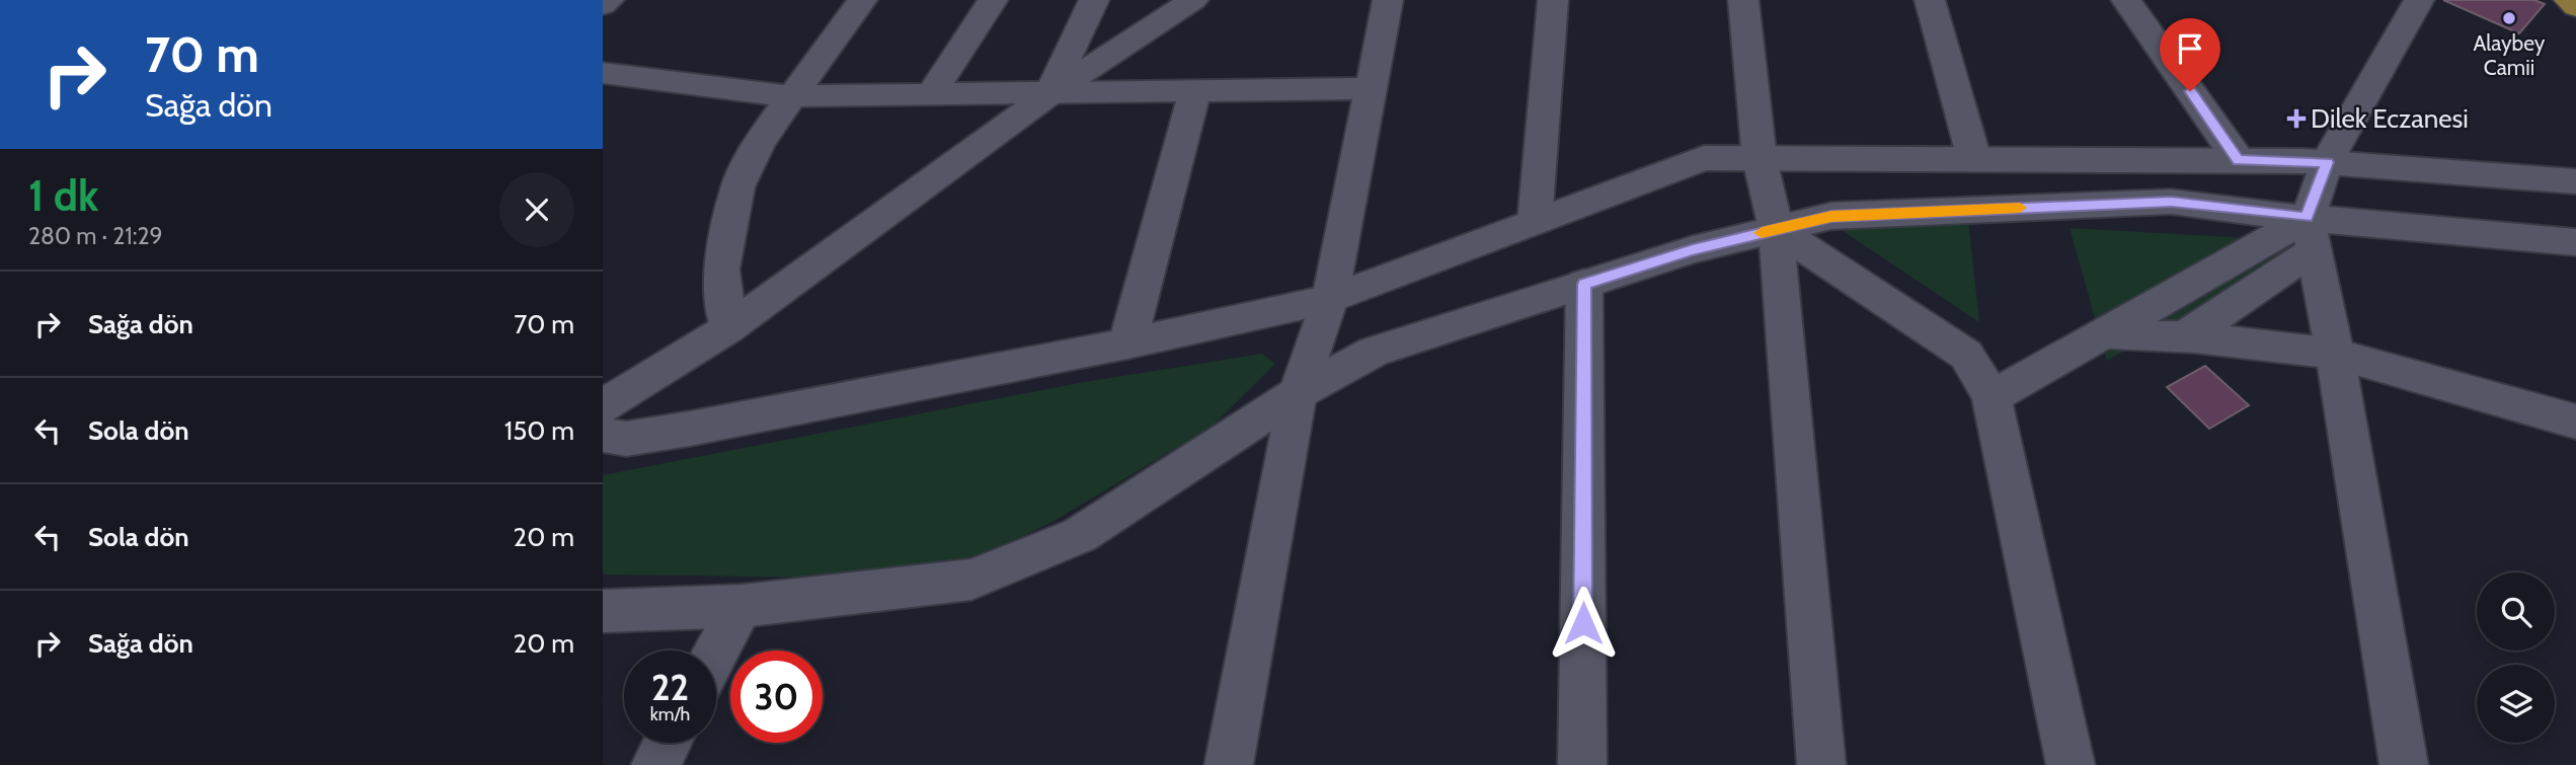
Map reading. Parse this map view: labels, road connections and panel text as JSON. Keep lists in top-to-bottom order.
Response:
{
  "places": {
    "other": ["Alaybey Camii"],
    "health": ["Dilek Eczanesi"]
  },
  "page": {
    "turn": ["70 m", "Sağa dön"],
    "heading": ["1 dk", "280 m · 21:29"],
    "list": [
      {
        "name": "Sağa dön",
        "value": "70 m"
      },
      {
        "name": "Sola dön",
        "value": "150 m"
      },
      {
        "name": "Sola dön",
        "value": "20 m"
      },
      {
        "name": "Sağa dön",
        "value": "20 m"
      }
    ],
    "speed": "22 km/h",
    "limit": "30"
  }
}
